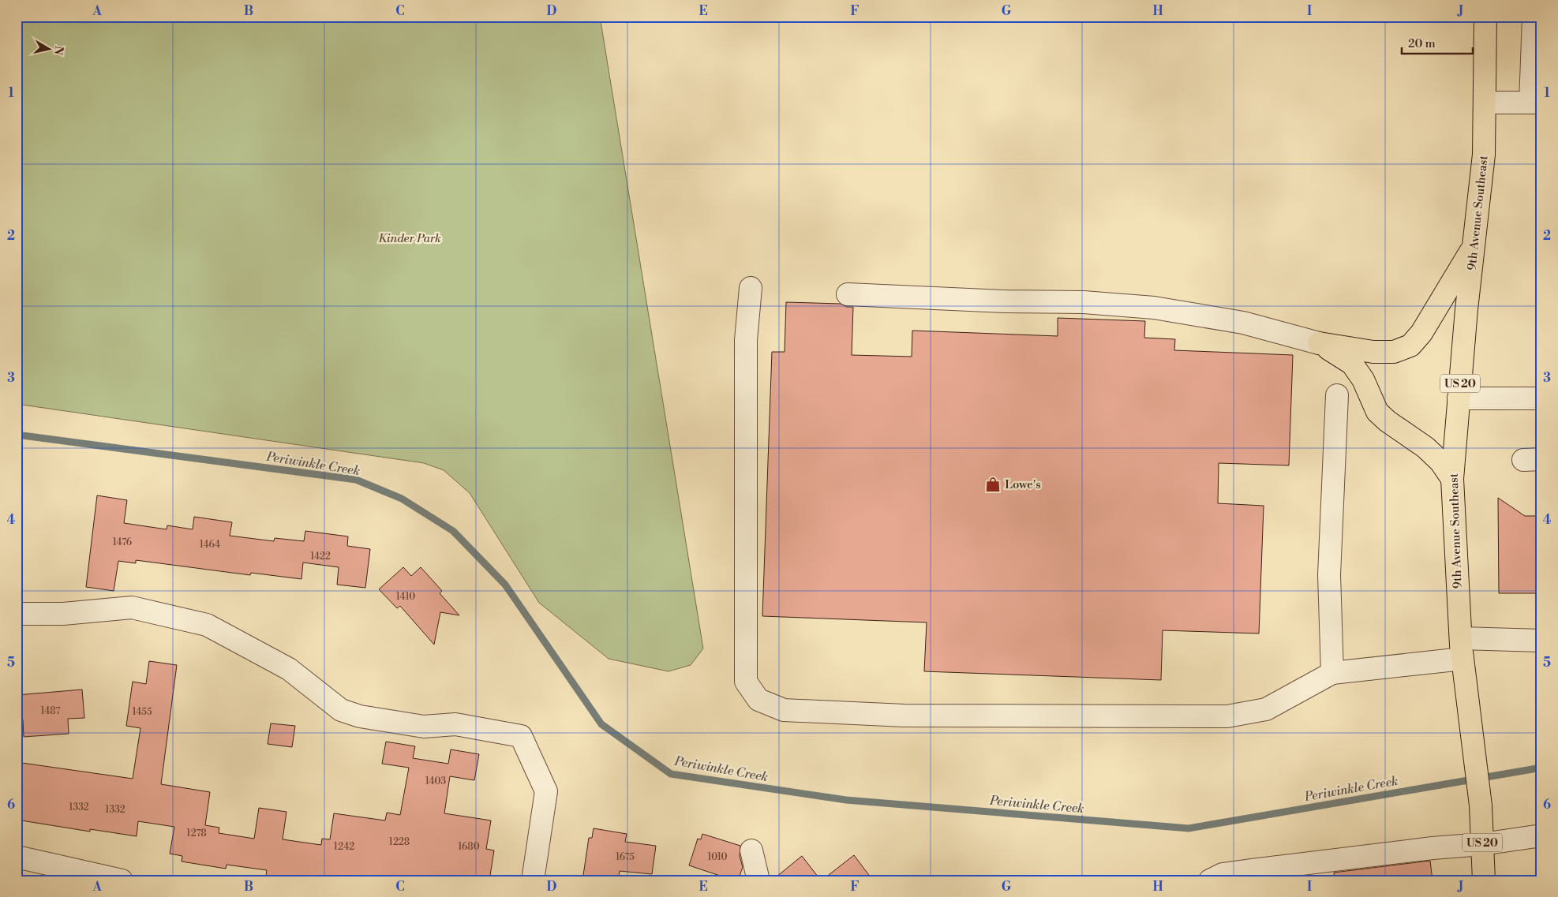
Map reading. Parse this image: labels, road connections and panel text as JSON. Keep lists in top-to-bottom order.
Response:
{
  "streets": {
    "highway": ["9th Avenue Southeast", "US 20"]
  },
  "water": ["Periwinkle Creek"],
  "parks": ["Kinder Park"],
  "places": {
    "shop": ["Lowe's"]
  },
  "house_numbers": [
    "1476",
    "1464",
    "1422",
    "1410",
    "1487",
    "1455",
    "1403",
    "1332",
    "1332",
    "1278",
    "1228",
    "1242",
    "1680",
    "1675",
    "1010"
  ],
  "scale_bar": "20 m",
  "north": "right",
  "grid": {
    "columns": [
      "A",
      "B",
      "C",
      "D",
      "E",
      "F",
      "G",
      "H",
      "I",
      "J"
    ],
    "rows": [
      "1",
      "2",
      "3",
      "4",
      "5",
      "6"
    ]
  }
}
